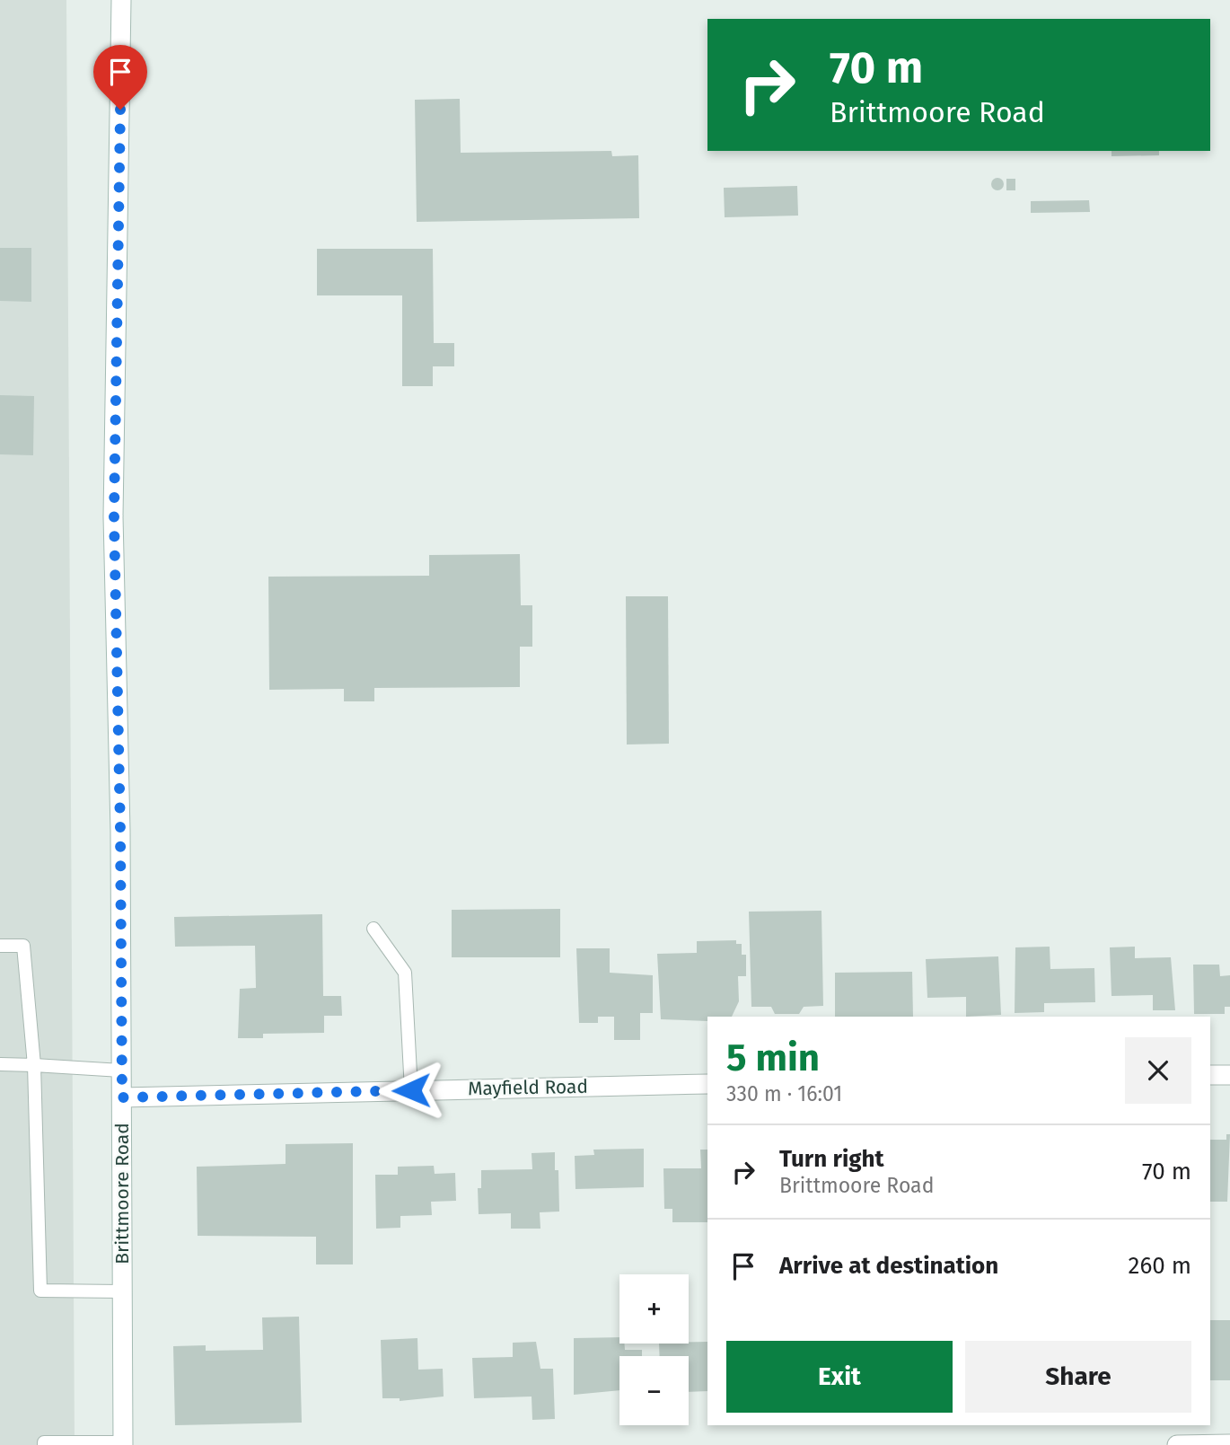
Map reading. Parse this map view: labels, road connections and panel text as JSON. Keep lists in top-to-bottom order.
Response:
{
  "streets": {
    "main road": ["Mayfield Road", "Brittmoore Road"]
  },
  "crossings": [
    ["Mayfield Road", "Brittmoore Road"]
  ],
  "page": {
    "turn": ["70 m", "Brittmoore Road"],
    "heading": ["5 min", "330 m · 16:01"],
    "list": [
      {
        "name": "Turn right",
        "note": "Brittmoore Road",
        "value": "70 m"
      },
      {
        "name": "Arrive at destination",
        "value": "260 m"
      }
    ],
    "map_buttons": ["+", "−"],
    "buttons": ["Exit", "Share"]
  }
}
